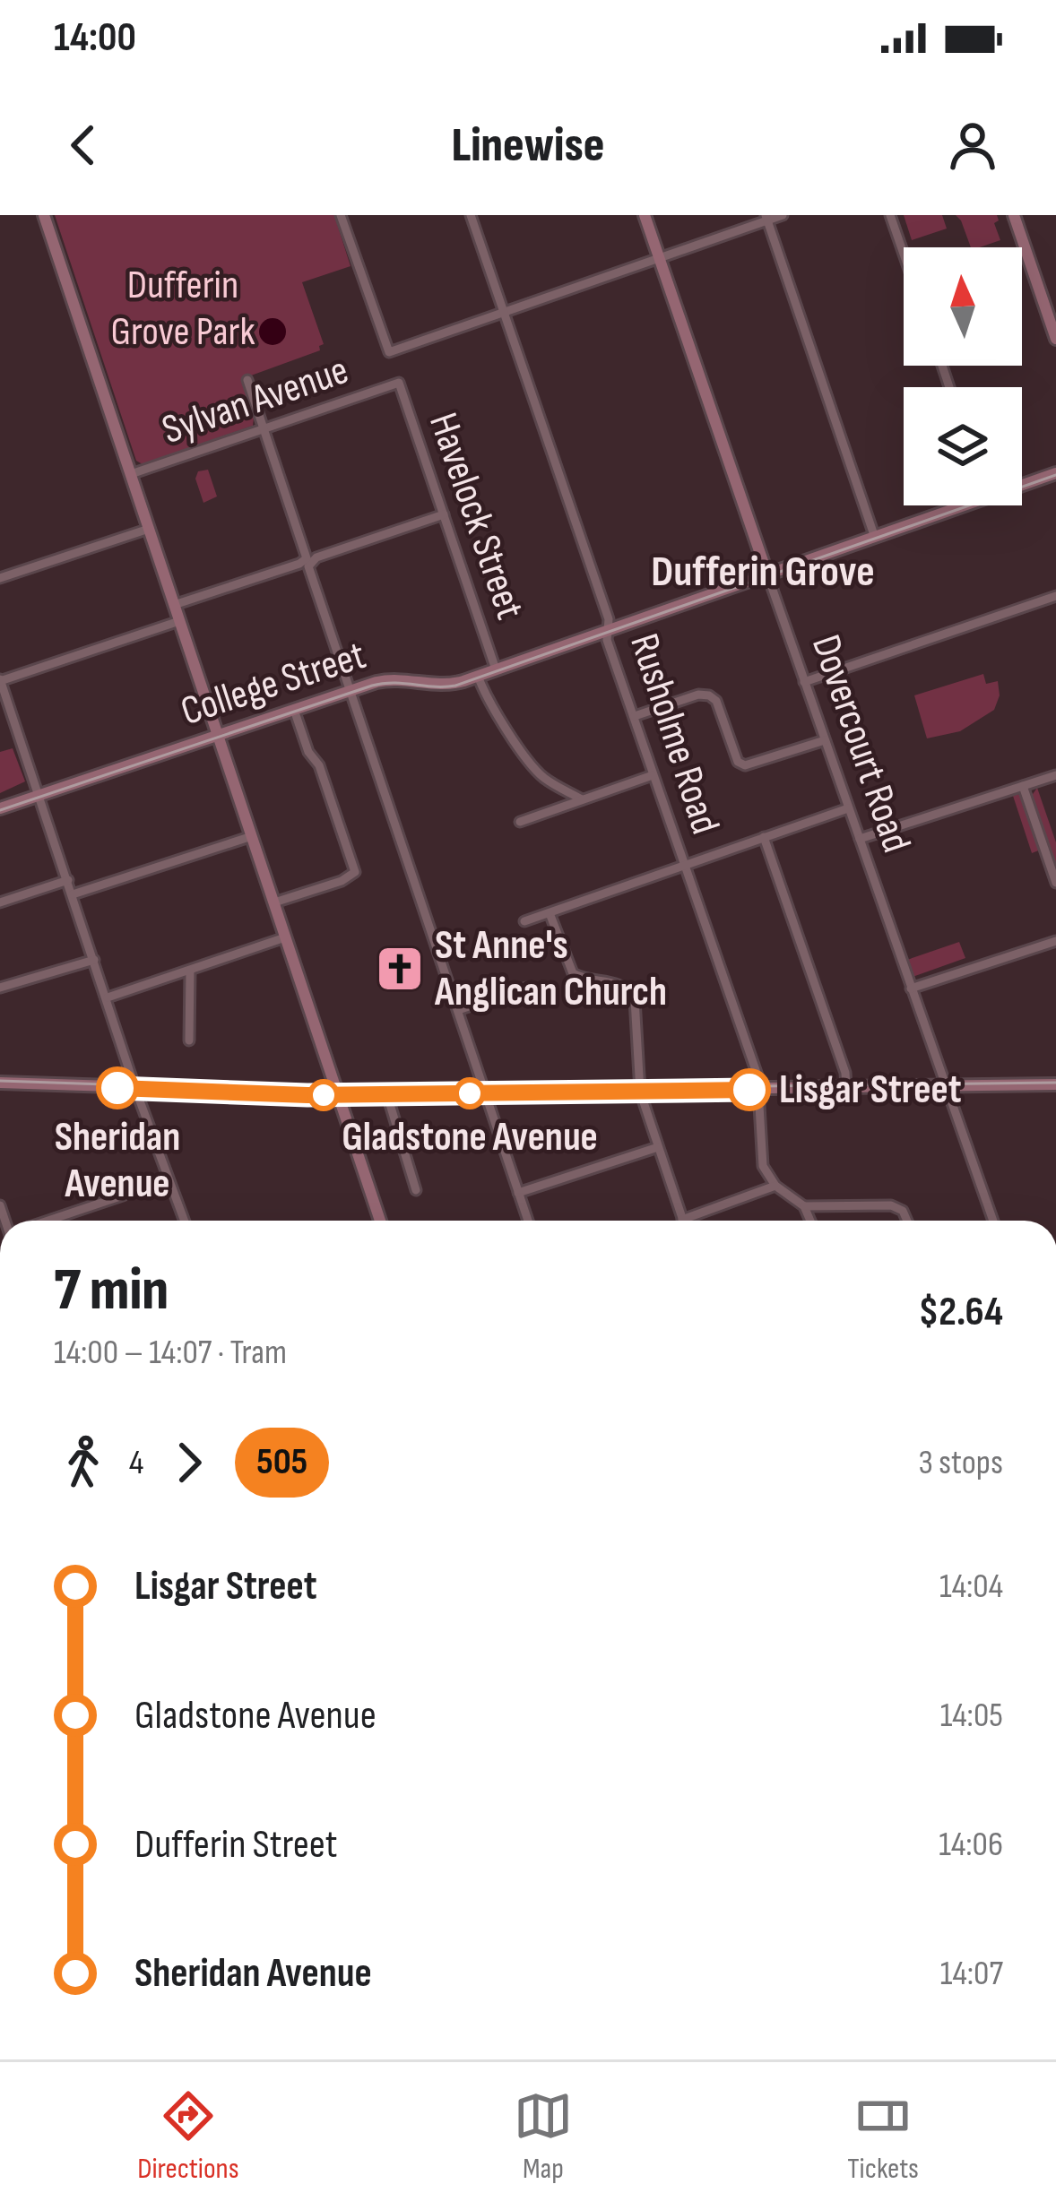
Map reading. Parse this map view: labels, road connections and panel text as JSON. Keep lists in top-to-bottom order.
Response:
{
  "streets": {
    "main road": ["College Street", "Dovercourt Road"],
    "street": ["Sylvan Avenue", "Havelock Street", "Rusholme Road"]
  },
  "crossings": [
    ["Sylvan Avenue", "Havelock Street"],
    ["Havelock Street", "College Street"],
    ["College Street", "Rusholme Road"],
    ["College Street", "Dovercourt Road"]
  ],
  "districts": ["Dufferin Grove"],
  "parks": ["Dufferin Grove Park"],
  "places": {
    "church": ["St Anne's Anglican Church"],
    "other": ["Sheridan Avenue", "Lisgar Street", "Gladstone Avenue"]
  },
  "lines": ["tram line 505"],
  "north": "top",
  "page": {
    "status": "14:00",
    "header": "Linewise",
    "heading": ["7 min", "14:00 – 14:07 · Tram", "$2.64"],
    "legs": ["4", "505", "3 stops"],
    "list": [
      {
        "name": "Lisgar Street",
        "value": "14:04"
      },
      {
        "name": "Gladstone Avenue",
        "value": "14:05"
      },
      {
        "name": "Dufferin Street",
        "value": "14:06"
      },
      {
        "name": "Sheridan Avenue",
        "value": "14:07"
      }
    ],
    "tabs": ["Directions", "Map", "Tickets"]
  }
}
